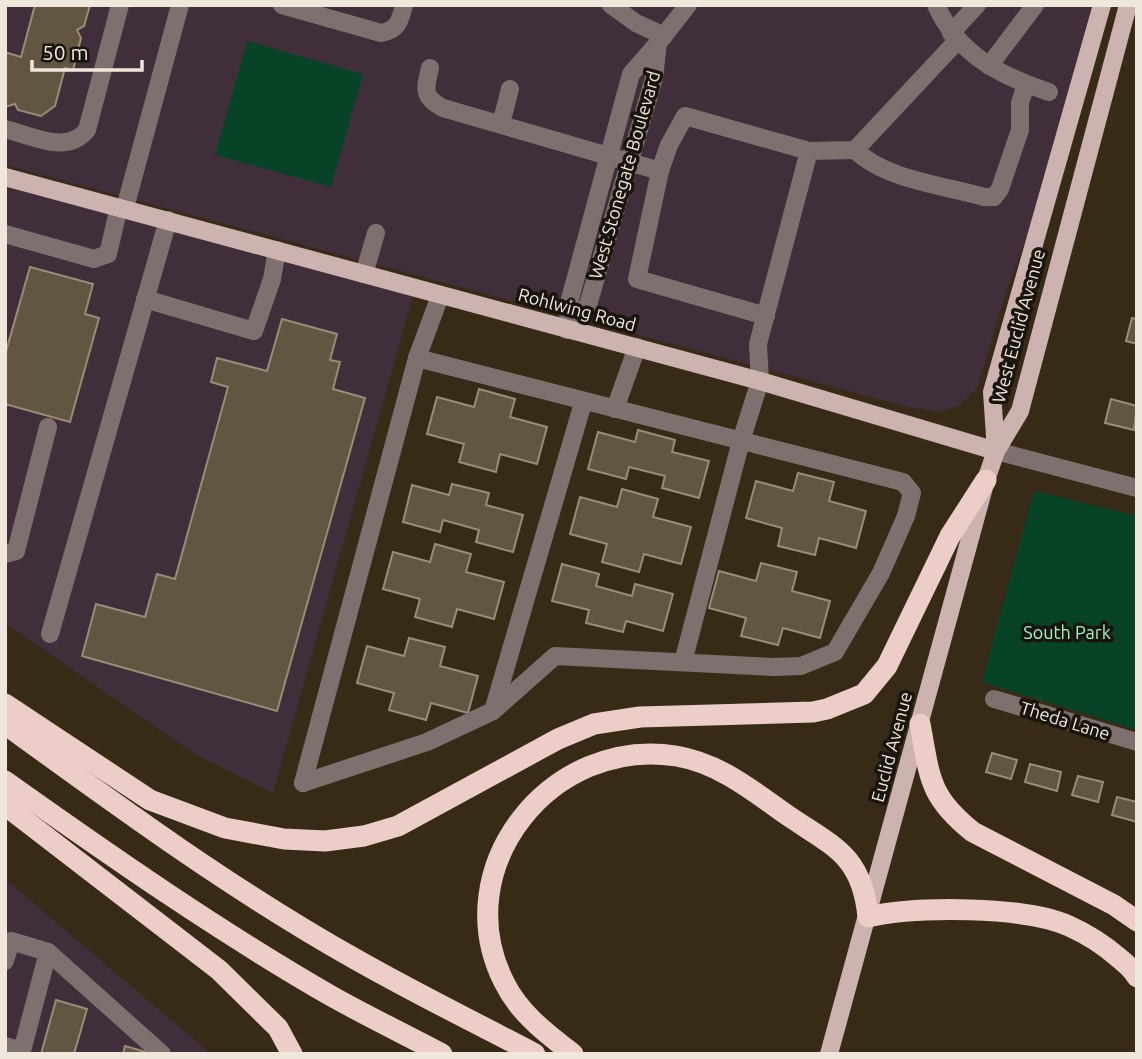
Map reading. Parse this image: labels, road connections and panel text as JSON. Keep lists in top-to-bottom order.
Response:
{
  "streets": {
    "main road": ["Rohlwing Road", "West Euclid Avenue", "Euclid Avenue"],
    "street": ["West Stonegate Boulevard", "Theda Lane"]
  },
  "crossings": [
    ["West Stonegate Boulevard", "Rohlwing Road"],
    ["Rohlwing Road", "West Euclid Avenue"],
    ["Rohlwing Road", "Euclid Avenue"],
    ["West Euclid Avenue", "Euclid Avenue"]
  ],
  "parks": ["South Park"],
  "scale_bar": "50 m"
}
